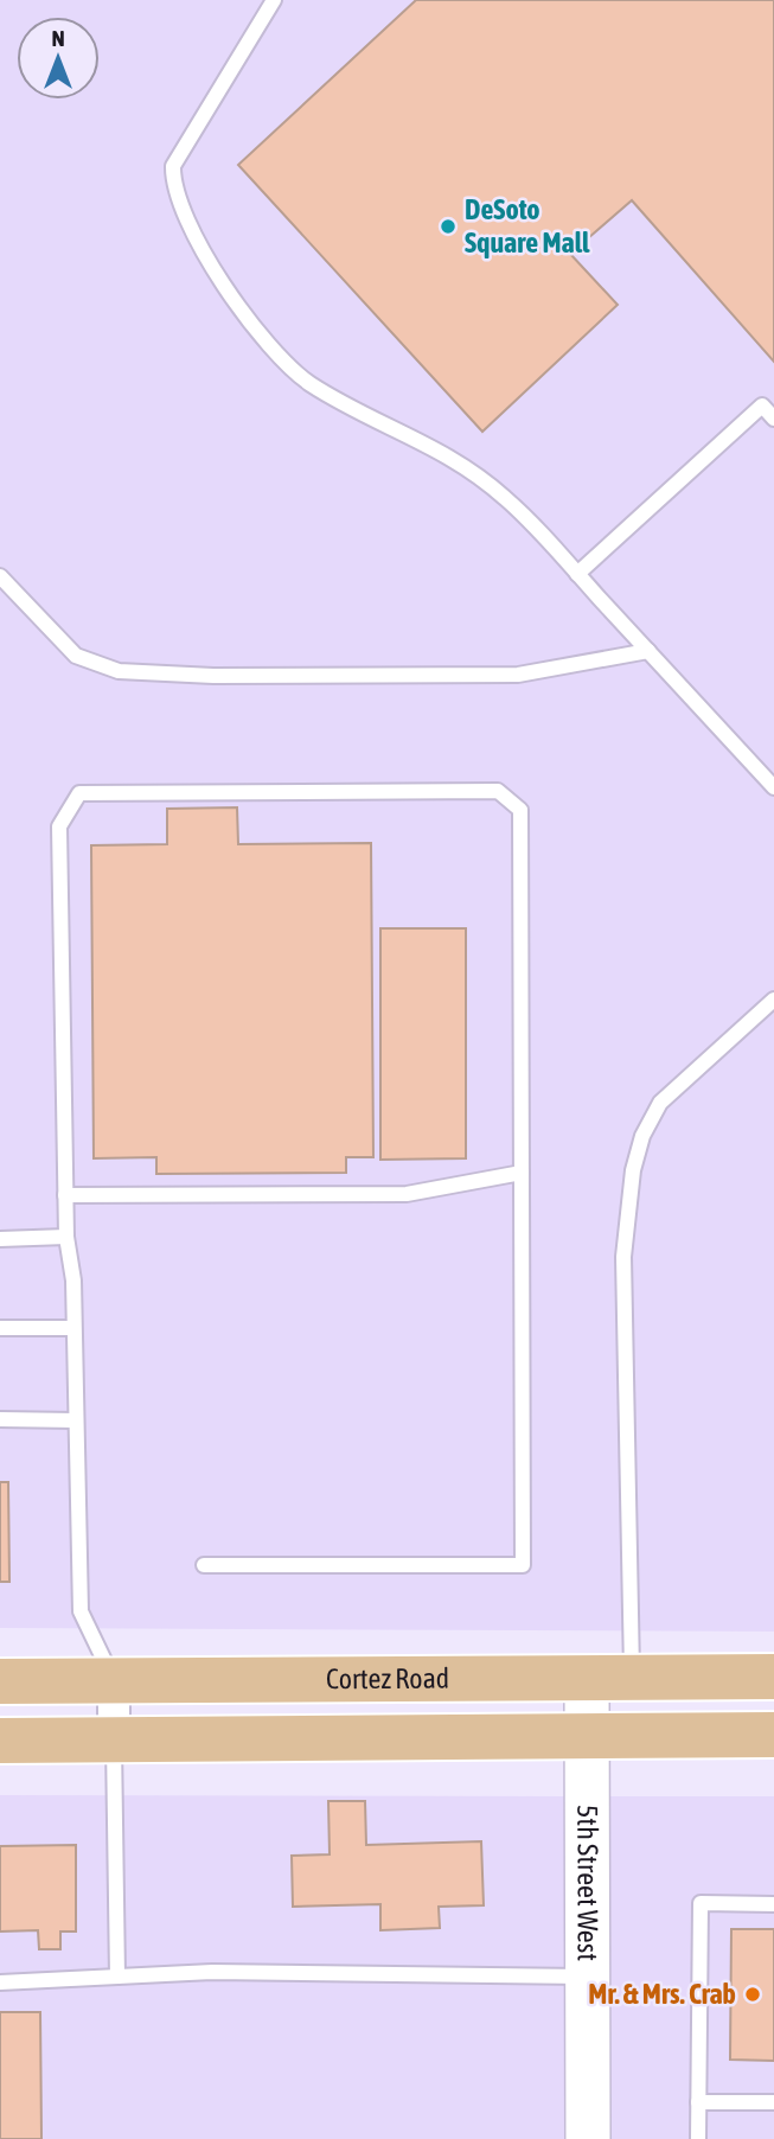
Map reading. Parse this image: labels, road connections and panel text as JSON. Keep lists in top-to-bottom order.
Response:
{
  "streets": {
    "main road": ["Cortez Road"],
    "street": ["5th Street West"]
  },
  "crossings": [
    ["Cortez Road", "5th Street West"]
  ],
  "places": ["DeSoto Square Mall", "Mr. & Mrs. Crab"],
  "north": "top"
}
